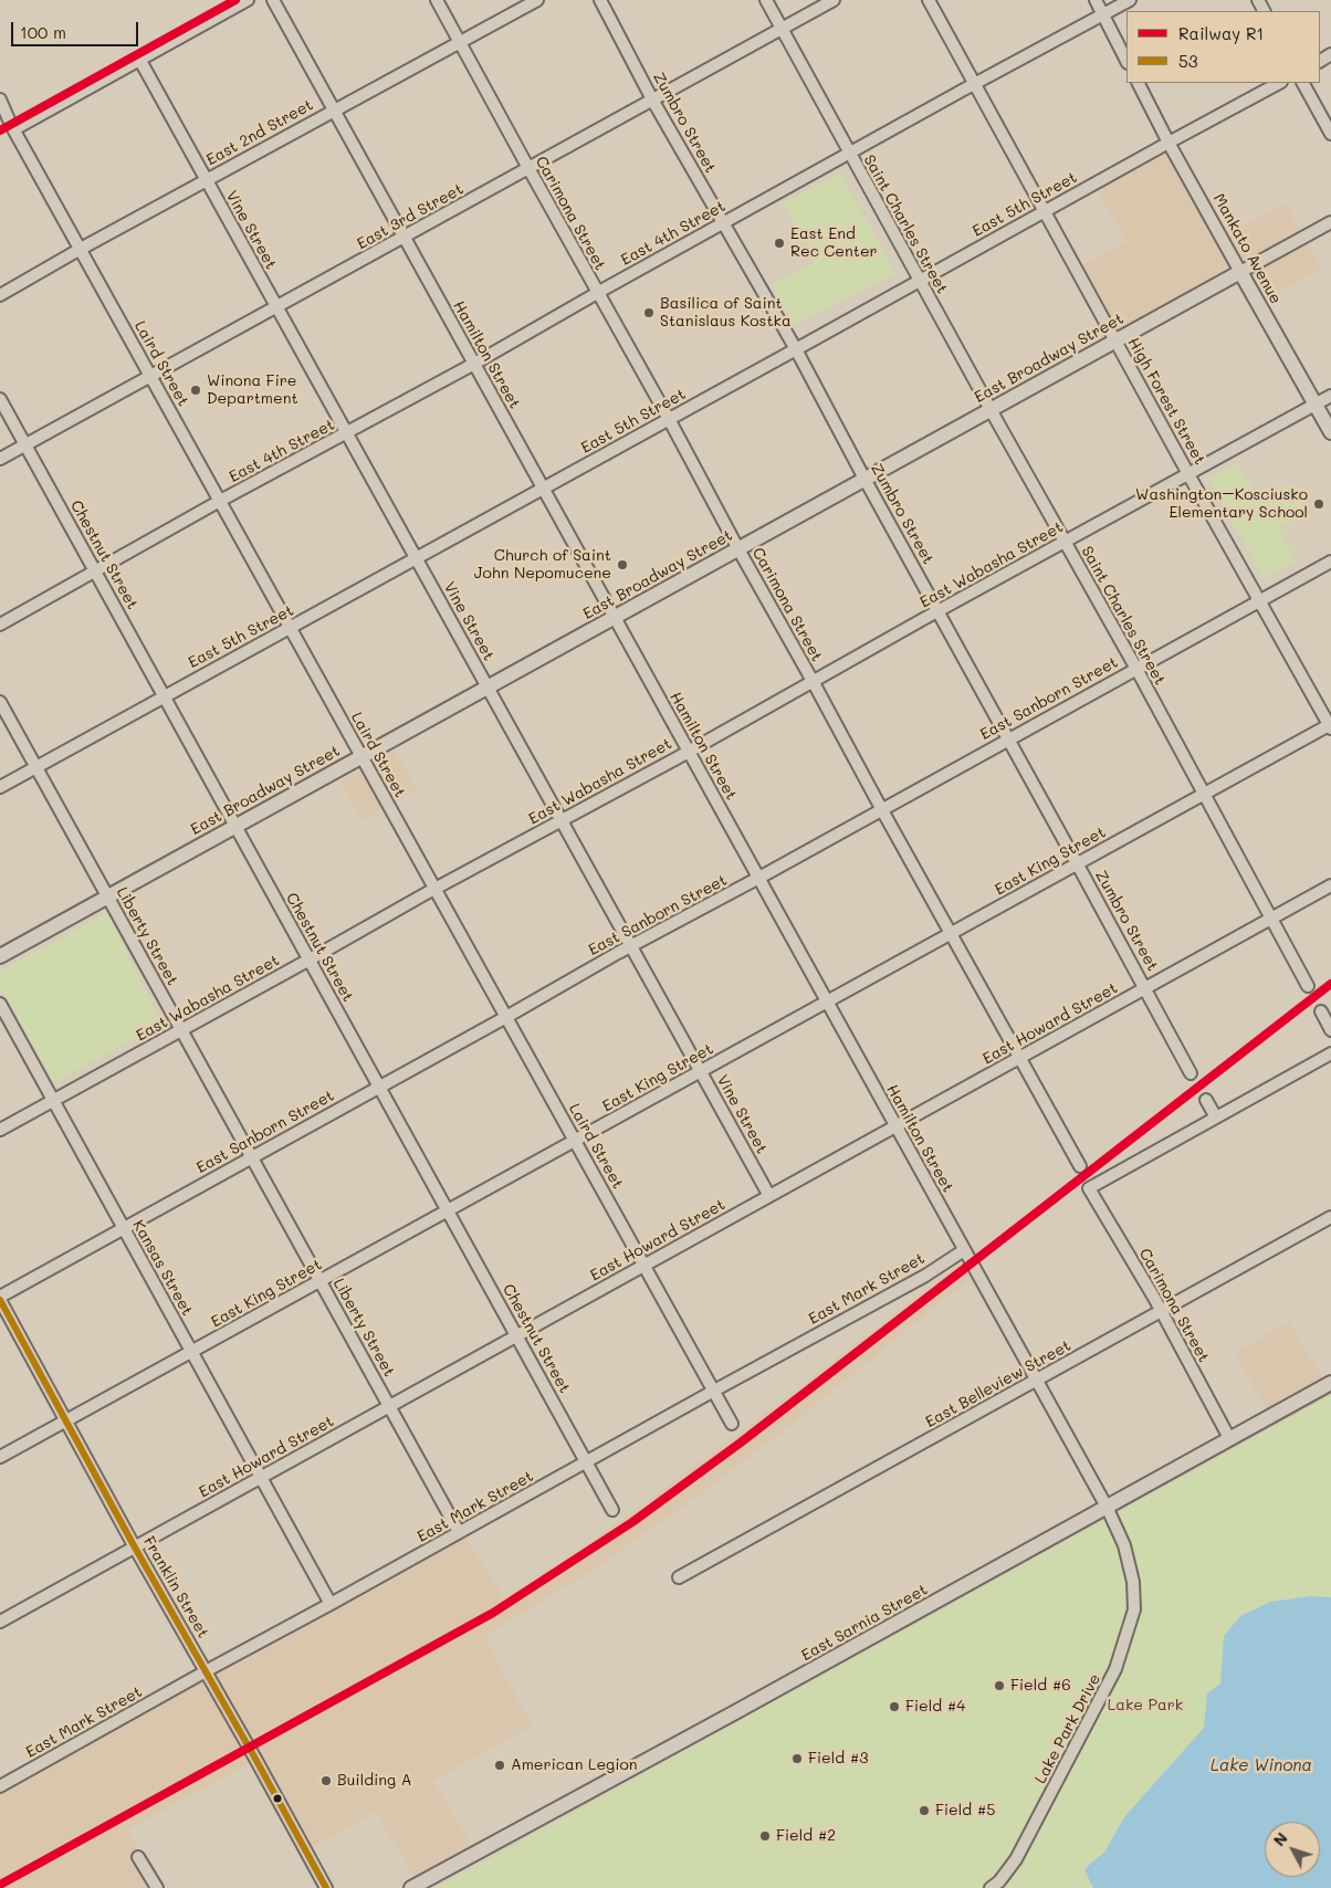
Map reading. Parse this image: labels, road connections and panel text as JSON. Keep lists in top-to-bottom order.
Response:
{
  "streets": {
    "main road": ["Mankato Avenue", "East Broadway Street", "East Sarnia Street"],
    "street": [
      "Zumbro Street",
      "East 2nd Street",
      "East 5th Street",
      "Carimona Street",
      "East 3rd Street",
      "Saint Charles Street",
      "Vine Street",
      "East 4th Street",
      "Hamilton Street",
      "Laird Street",
      "High Forest Street",
      "Chestnut Street",
      "East Wabasha Street",
      "East Sanborn Street",
      "East King Street",
      "Liberty Street",
      "East Howard Street",
      "Kansas Street",
      "East Mark Street",
      "East Belleview Street",
      "Franklin Street",
      "Lake Park Drive"
    ]
  },
  "crossings": [
    ["Zumbro Street", "East 5th Street"],
    ["Zumbro Street", "East 3rd Street"],
    ["Zumbro Street", "East 4th Street"],
    ["Zumbro Street", "East Broadway Street"],
    ["Zumbro Street", "East Wabasha Street"],
    ["Zumbro Street", "East Sanborn Street"],
    ["Zumbro Street", "East King Street"],
    ["Zumbro Street", "East Howard Street"],
    ["East 2nd Street", "Carimona Street"],
    ["East 2nd Street", "Vine Street"],
    ["East 2nd Street", "Hamilton Street"],
    ["East 2nd Street", "Laird Street"],
    ["East 5th Street", "Carimona Street"],
    ["East 5th Street", "Saint Charles Street"],
    ["East 5th Street", "Vine Street"],
    ["East 5th Street", "Mankato Avenue"],
    ["East 5th Street", "Hamilton Street"],
    ["East 5th Street", "Laird Street"],
    ["East 5th Street", "High Forest Street"],
    ["East 5th Street", "Chestnut Street"],
    ["East 5th Street", "Liberty Street"],
    ["Carimona Street", "East 3rd Street"],
    ["Carimona Street", "East 4th Street"],
    ["Carimona Street", "East Broadway Street"],
    ["Carimona Street", "East Wabasha Street"],
    ["Carimona Street", "East Sanborn Street"],
    ["Carimona Street", "East King Street"],
    ["Carimona Street", "East Howard Street"],
    ["Carimona Street", "East Belleview Street"],
    ["Carimona Street", "East Sarnia Street"],
    ["East 3rd Street", "Saint Charles Street"],
    ["East 3rd Street", "Vine Street"],
    ["East 3rd Street", "Hamilton Street"],
    ["East 3rd Street", "Laird Street"],
    ["East 3rd Street", "Chestnut Street"],
    ["Saint Charles Street", "East 4th Street"],
    ["Saint Charles Street", "East Broadway Street"],
    ["Saint Charles Street", "East Wabasha Street"],
    ["Saint Charles Street", "East Sanborn Street"],
    ["Saint Charles Street", "East King Street"],
    ["Saint Charles Street", "East Howard Street"],
    ["Vine Street", "East 4th Street"],
    ["Vine Street", "East Broadway Street"],
    ["Vine Street", "East Wabasha Street"],
    ["Vine Street", "East Sanborn Street"],
    ["Vine Street", "East King Street"],
    ["Vine Street", "East Howard Street"],
    ["East 4th Street", "Hamilton Street"],
    ["East 4th Street", "Laird Street"],
    ["East 4th Street", "High Forest Street"],
    ["East 4th Street", "Chestnut Street"],
    ["Mankato Avenue", "East Broadway Street"],
    ["Mankato Avenue", "East Wabasha Street"],
    ["Hamilton Street", "East Broadway Street"],
    ["Hamilton Street", "East Wabasha Street"],
    ["Hamilton Street", "East Sanborn Street"],
    ["Hamilton Street", "East King Street"],
    ["Hamilton Street", "East Howard Street"],
    ["Hamilton Street", "East Mark Street"],
    ["Hamilton Street", "East Belleview Street"],
    ["Hamilton Street", "East Sarnia Street"],
    ["Hamilton Street", "Lake Park Drive"],
    ["East Broadway Street", "Laird Street"],
    ["East Broadway Street", "High Forest Street"],
    ["East Broadway Street", "Chestnut Street"],
    ["East Broadway Street", "Liberty Street"],
    ["Laird Street", "East Wabasha Street"],
    ["Laird Street", "East Sanborn Street"],
    ["Laird Street", "East King Street"],
    ["Laird Street", "East Howard Street"],
    ["Laird Street", "East Mark Street"],
    ["High Forest Street", "East Wabasha Street"],
    ["High Forest Street", "East Sanborn Street"],
    ["High Forest Street", "East King Street"],
    ["Chestnut Street", "East Wabasha Street"],
    ["Chestnut Street", "East Sanborn Street"],
    ["Chestnut Street", "East King Street"],
    ["Chestnut Street", "East Howard Street"],
    ["Chestnut Street", "East Mark Street"],
    ["East Wabasha Street", "Liberty Street"],
    ["East Wabasha Street", "Kansas Street"],
    ["East Sanborn Street", "Liberty Street"],
    ["East Sanborn Street", "Kansas Street"],
    ["East Sanborn Street", "Franklin Street"],
    ["East King Street", "Liberty Street"],
    ["East King Street", "Kansas Street"],
    ["East King Street", "Franklin Street"],
    ["Liberty Street", "East Howard Street"],
    ["Liberty Street", "East Mark Street"],
    ["East Howard Street", "Kansas Street"],
    ["East Howard Street", "Franklin Street"],
    ["Kansas Street", "East Mark Street"],
    ["East Mark Street", "Franklin Street"],
    ["East Sarnia Street", "Lake Park Drive"]
  ],
  "water": ["Lake Winona"],
  "parks": ["Lake Park"],
  "places": [
    "East End Rec Center",
    "Basilica of Saint Stanislaus Kostka",
    "Winona Fire Department",
    "Washington–Kosciusko Elementary School",
    "Church of Saint John Nepomucene",
    "Field #6",
    "Field #4",
    "Field #3",
    "American Legion",
    "Building A",
    "Field #5",
    "Field #2"
  ],
  "lines": ["rail line R1", "transit line 53"],
  "legend": ["Railway R1", "53"],
  "scale_bar": "100 m",
  "north": "top left"
}
